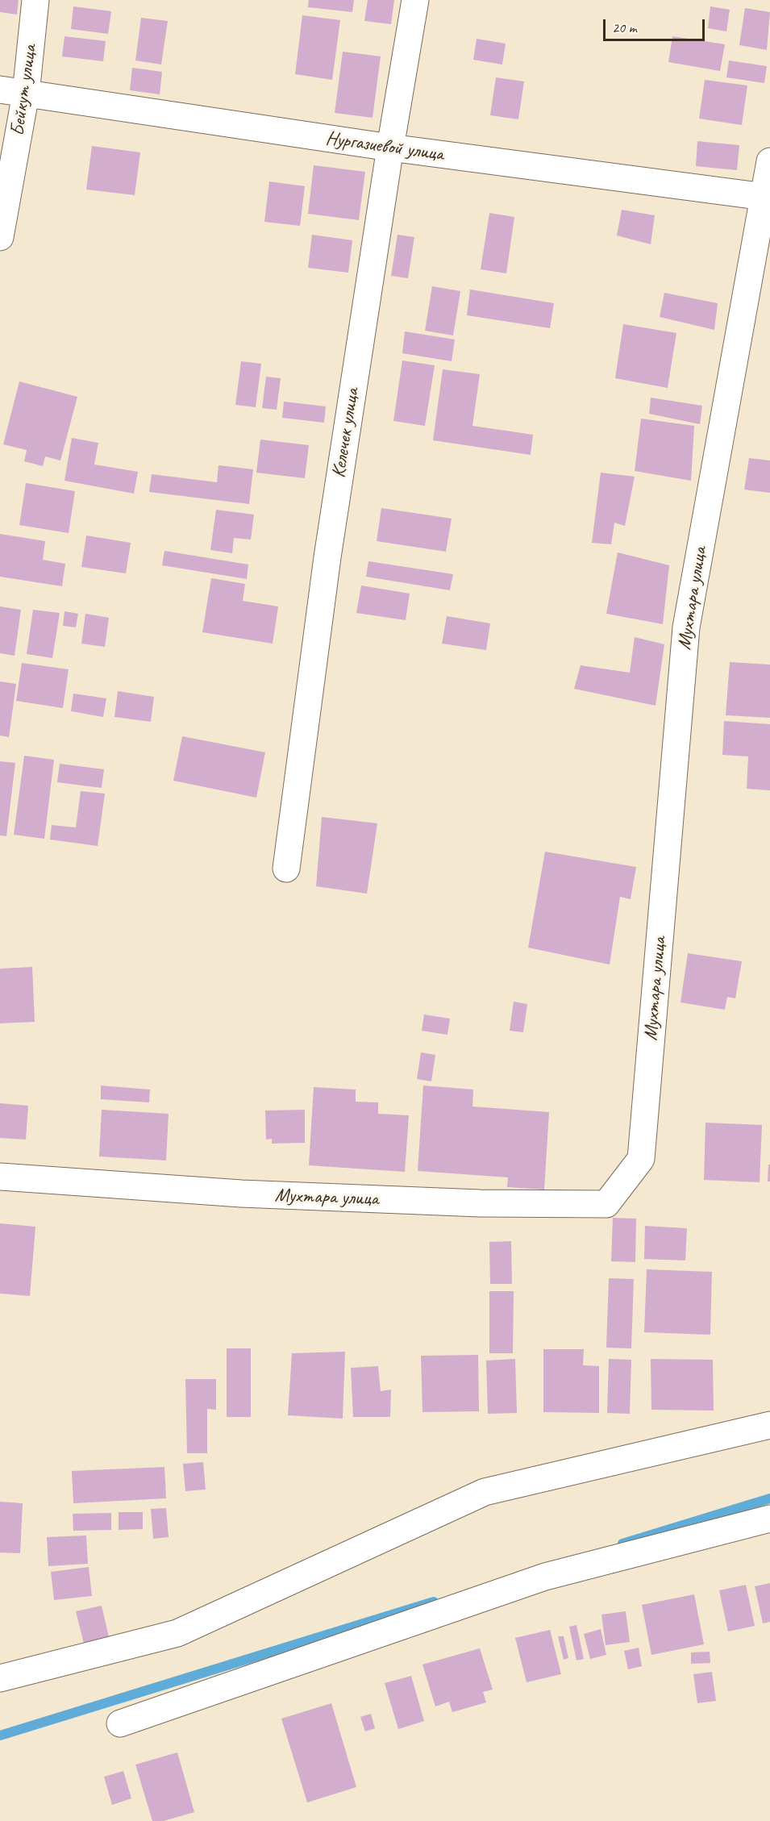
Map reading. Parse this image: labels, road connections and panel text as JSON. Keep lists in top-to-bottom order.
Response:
{
  "streets": {
    "street": [
      "Бейкут улица",
      "Нургазиевой улица",
      "Келечек улица",
      "Мухтара улица"
    ]
  },
  "crossings": [
    ["Бейкут улица", "Нургазиевой улица"],
    ["Нургазиевой улица", "Келечек улица"],
    ["Нургазиевой улица", "Мухтара улица"]
  ],
  "scale_bar": "20 m"
}
